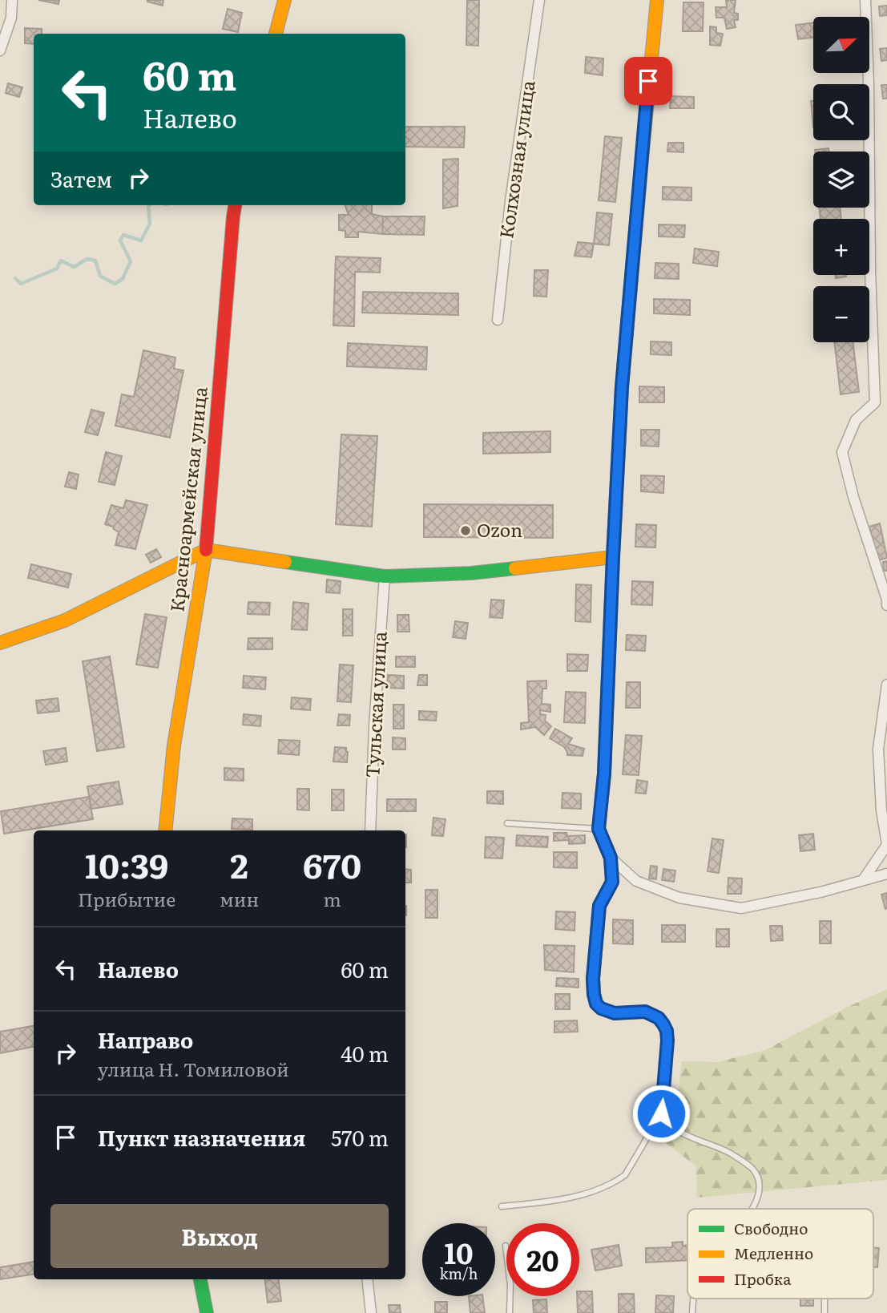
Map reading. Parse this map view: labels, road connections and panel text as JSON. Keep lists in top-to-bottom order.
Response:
{
  "streets": {
    "street": ["Колхозная улица", "Красноармейская улица", "Тульская улица"]
  },
  "places": ["Ozon"],
  "legend": ["Свободно", "Медленно", "Пробка"],
  "north": "top right",
  "page": {
    "map_buttons": ["+", "−"],
    "turn": ["60 m", "Налево"],
    "then": "Затем",
    "eta": [
      "10:39",
      "Прибытие",
      "2",
      "мин",
      "670",
      "m"
    ],
    "list": [
      {
        "name": "Налево",
        "value": "60 m"
      },
      {
        "name": "Направо",
        "note": "улица Н. Томиловой",
        "value": "40 m"
      },
      {
        "name": "Пункт назначения",
        "value": "570 m"
      }
    ],
    "buttons": "Выход",
    "speed": "10 km/h",
    "limit": "20"
  }
}
